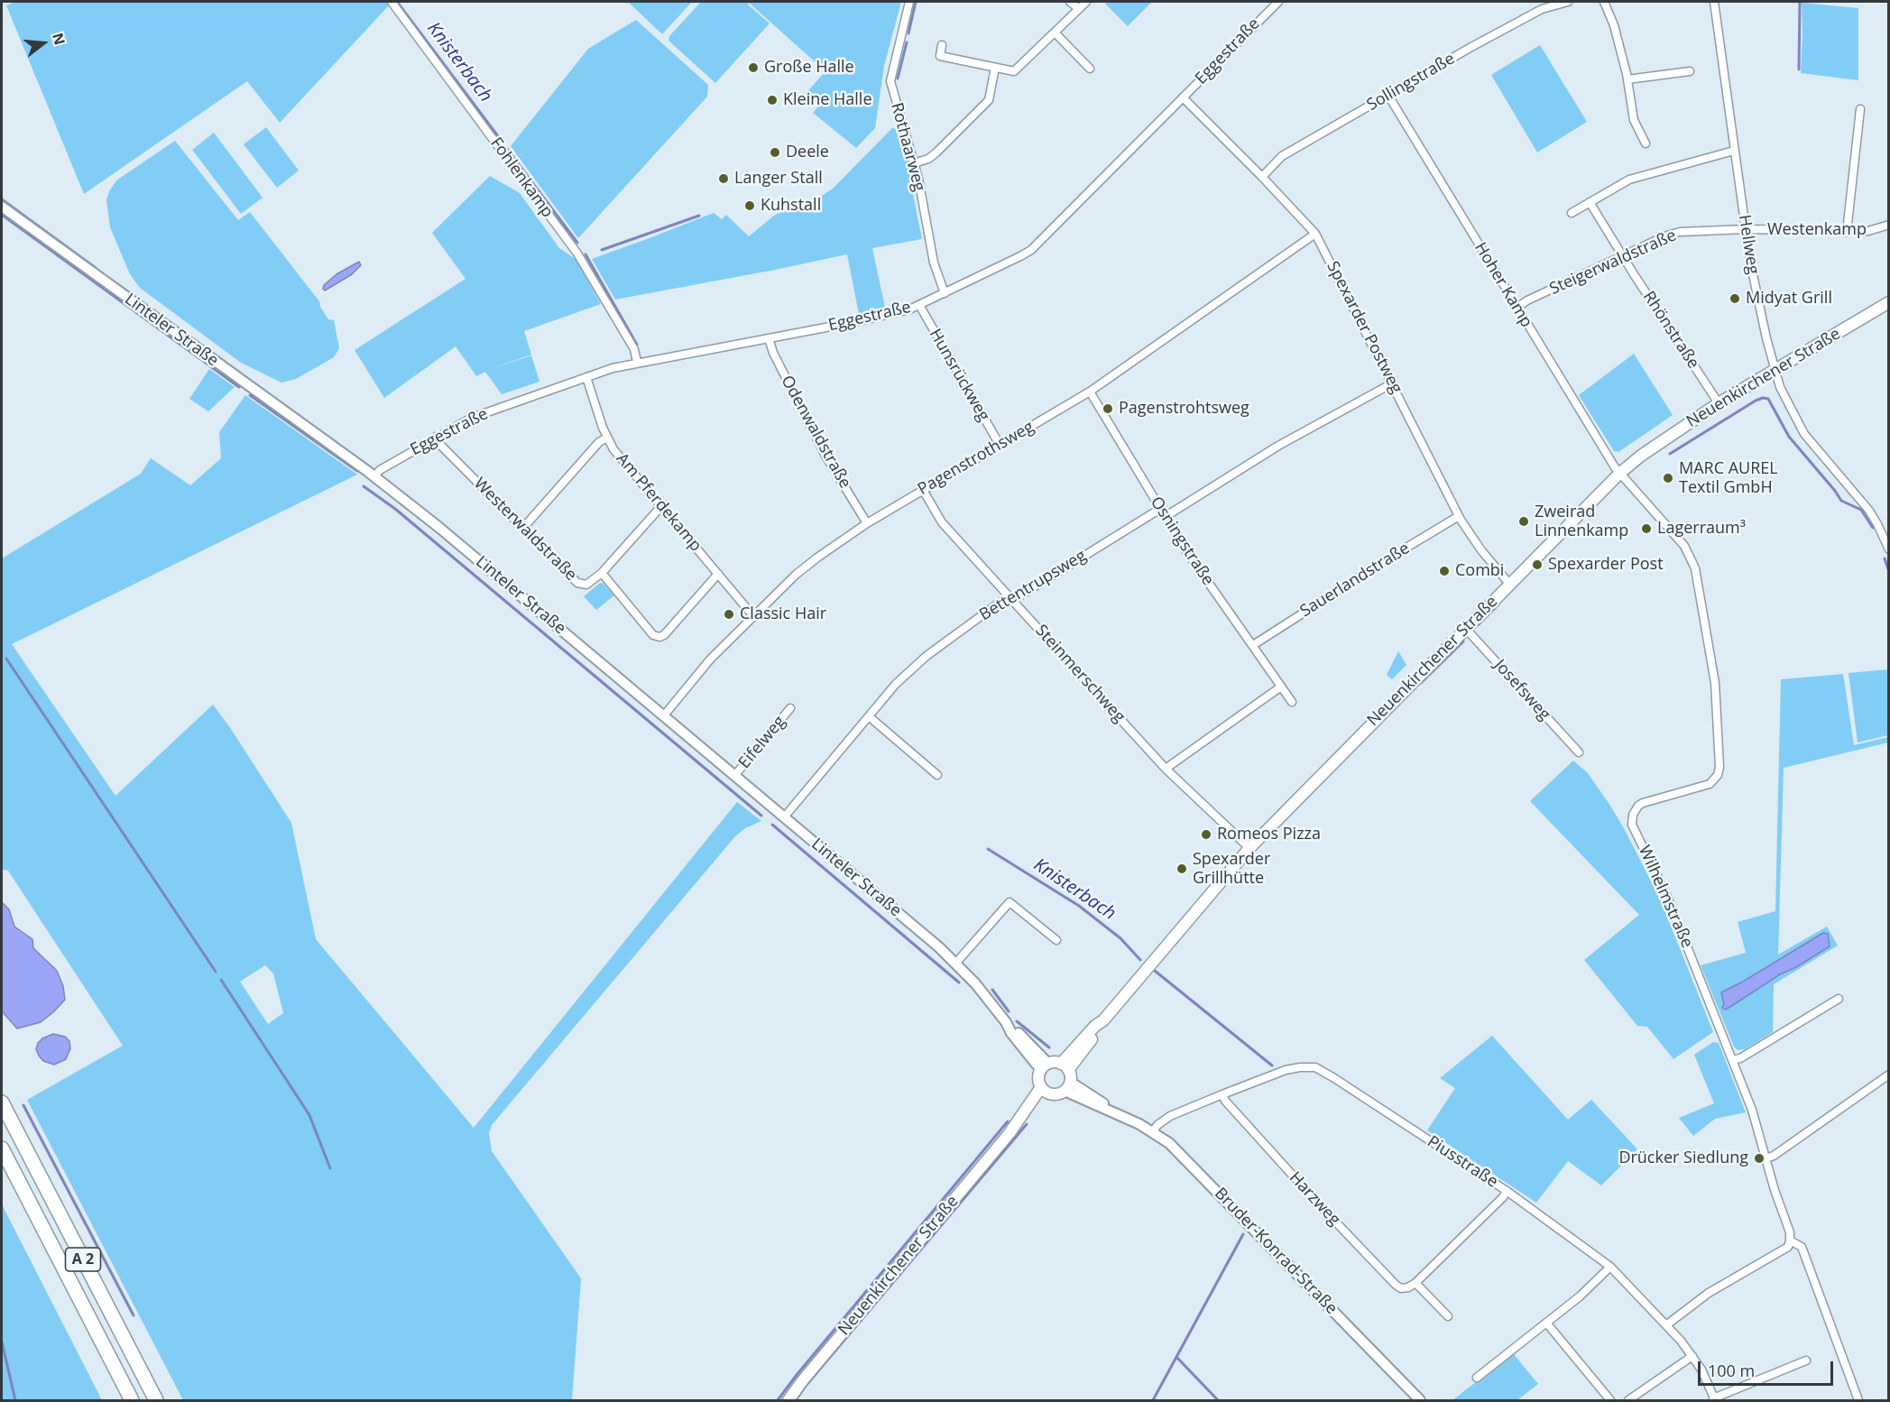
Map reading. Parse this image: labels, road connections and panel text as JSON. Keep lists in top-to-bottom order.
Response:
{
  "streets": {
    "highway": ["A 2"],
    "main road": ["Neuenkirchener Straße"],
    "street": [
      "Eggestraße",
      "Sollingstraße",
      "Rothaarweg",
      "Fohlenkamp",
      "Westenkamp",
      "Hellweg",
      "Steigerwaldstraße",
      "Hoher Kamp",
      "Spexarder Postweg",
      "Linteler Straße",
      "Rhönstraße",
      "Hunsrückweg",
      "Odenwaldstraße",
      "Pagenstrothsweg",
      "Am Pferdekamp",
      "Westerwaldstraße",
      "Osningstraße",
      "Sauerlandstraße",
      "Bettentrupsweg",
      "Steinmerschweg",
      "Josefsweg",
      "Eifelweg",
      "Wilhelmstraße",
      "Piusstraße",
      "Harzweg",
      "Bruder-Konrad-Straße"
    ]
  },
  "crossings": [
    ["Eggestraße", "Rothaarweg"],
    ["Eggestraße", "Fohlenkamp"],
    ["Eggestraße", "Spexarder Postweg"],
    ["Eggestraße", "Linteler Straße"],
    ["Eggestraße", "Hunsrückweg"],
    ["Eggestraße", "Odenwaldstraße"],
    ["Eggestraße", "Am Pferdekamp"],
    ["Eggestraße", "Westerwaldstraße"],
    ["Sollingstraße", "Hoher Kamp"],
    ["Sollingstraße", "Spexarder Postweg"],
    ["Westenkamp", "Hellweg"],
    ["Westenkamp", "Steigerwaldstraße"],
    ["Hellweg", "Steigerwaldstraße"],
    ["Hellweg", "Neuenkirchener Straße"],
    ["Steigerwaldstraße", "Hoher Kamp"],
    ["Steigerwaldstraße", "Rhönstraße"],
    ["Hoher Kamp", "Neuenkirchener Straße"],
    ["Hoher Kamp", "Wilhelmstraße"],
    ["Spexarder Postweg", "Neuenkirchener Straße"],
    ["Spexarder Postweg", "Pagenstrothsweg"],
    ["Spexarder Postweg", "Sauerlandstraße"],
    ["Linteler Straße", "Neuenkirchener Straße"],
    ["Linteler Straße", "Pagenstrothsweg"],
    ["Linteler Straße", "Bettentrupsweg"],
    ["Linteler Straße", "Eifelweg"],
    ["Linteler Straße", "Bruder-Konrad-Straße"],
    ["Rhönstraße", "Neuenkirchener Straße"],
    ["Hunsrückweg", "Pagenstrothsweg"],
    ["Neuenkirchener Straße", "Steinmerschweg"],
    ["Neuenkirchener Straße", "Josefsweg"],
    ["Neuenkirchener Straße", "Wilhelmstraße"],
    ["Neuenkirchener Straße", "Bruder-Konrad-Straße"],
    ["Odenwaldstraße", "Pagenstrothsweg"],
    ["Pagenstrothsweg", "Am Pferdekamp"],
    ["Pagenstrothsweg", "Osningstraße"],
    ["Pagenstrothsweg", "Steinmerschweg"],
    ["Am Pferdekamp", "Westerwaldstraße"],
    ["Osningstraße", "Sauerlandstraße"],
    ["Osningstraße", "Bettentrupsweg"],
    ["Bettentrupsweg", "Steinmerschweg"],
    ["Piusstraße", "Harzweg"],
    ["Piusstraße", "Bruder-Konrad-Straße"]
  ],
  "water": ["Knisterbach"],
  "places": [
    "Große Halle",
    "Kleine Halle",
    "Deele",
    "Langer Stall",
    "Kuhstall",
    "Midyat Grill",
    "Pagenstrohtsweg",
    "MARC AUREL Textil GmbH",
    "Zweirad Linnenkamp",
    "Lagerraum³",
    "Spexarder Post",
    "Combi",
    "Classic Hair",
    "Romeos Pizza",
    "Spexarder Grillhütte",
    "Drücker Siedlung"
  ],
  "scale_bar": "100 m",
  "north": "right"
}
